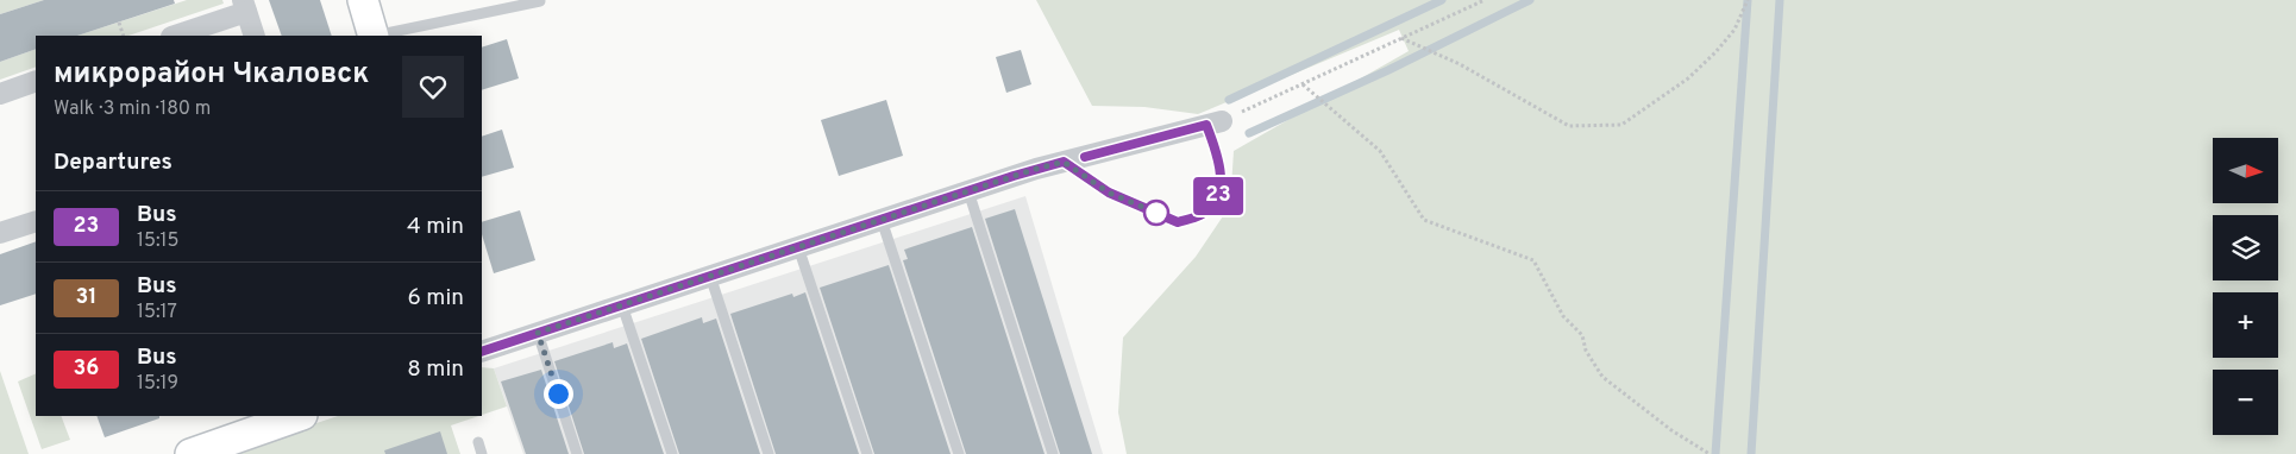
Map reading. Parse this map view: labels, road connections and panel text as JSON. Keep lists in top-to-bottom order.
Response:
{
  "lines": ["bus line 23"],
  "north": "right",
  "page": {
    "on_map": "23",
    "heading": [
      ["микрорайон Чкаловск", "Walk · 3 min · 180 m"],
      "Departures"
    ],
    "map_buttons": ["+", "−"],
    "list": [
      {
        "mark": "23",
        "name": "Bus",
        "note": "15:15",
        "value": "4 min"
      },
      {
        "mark": "31",
        "name": "Bus",
        "note": "15:17",
        "value": "6 min"
      },
      {
        "mark": "36",
        "name": "Bus",
        "note": "15:19",
        "value": "8 min"
      }
    ]
  }
}
